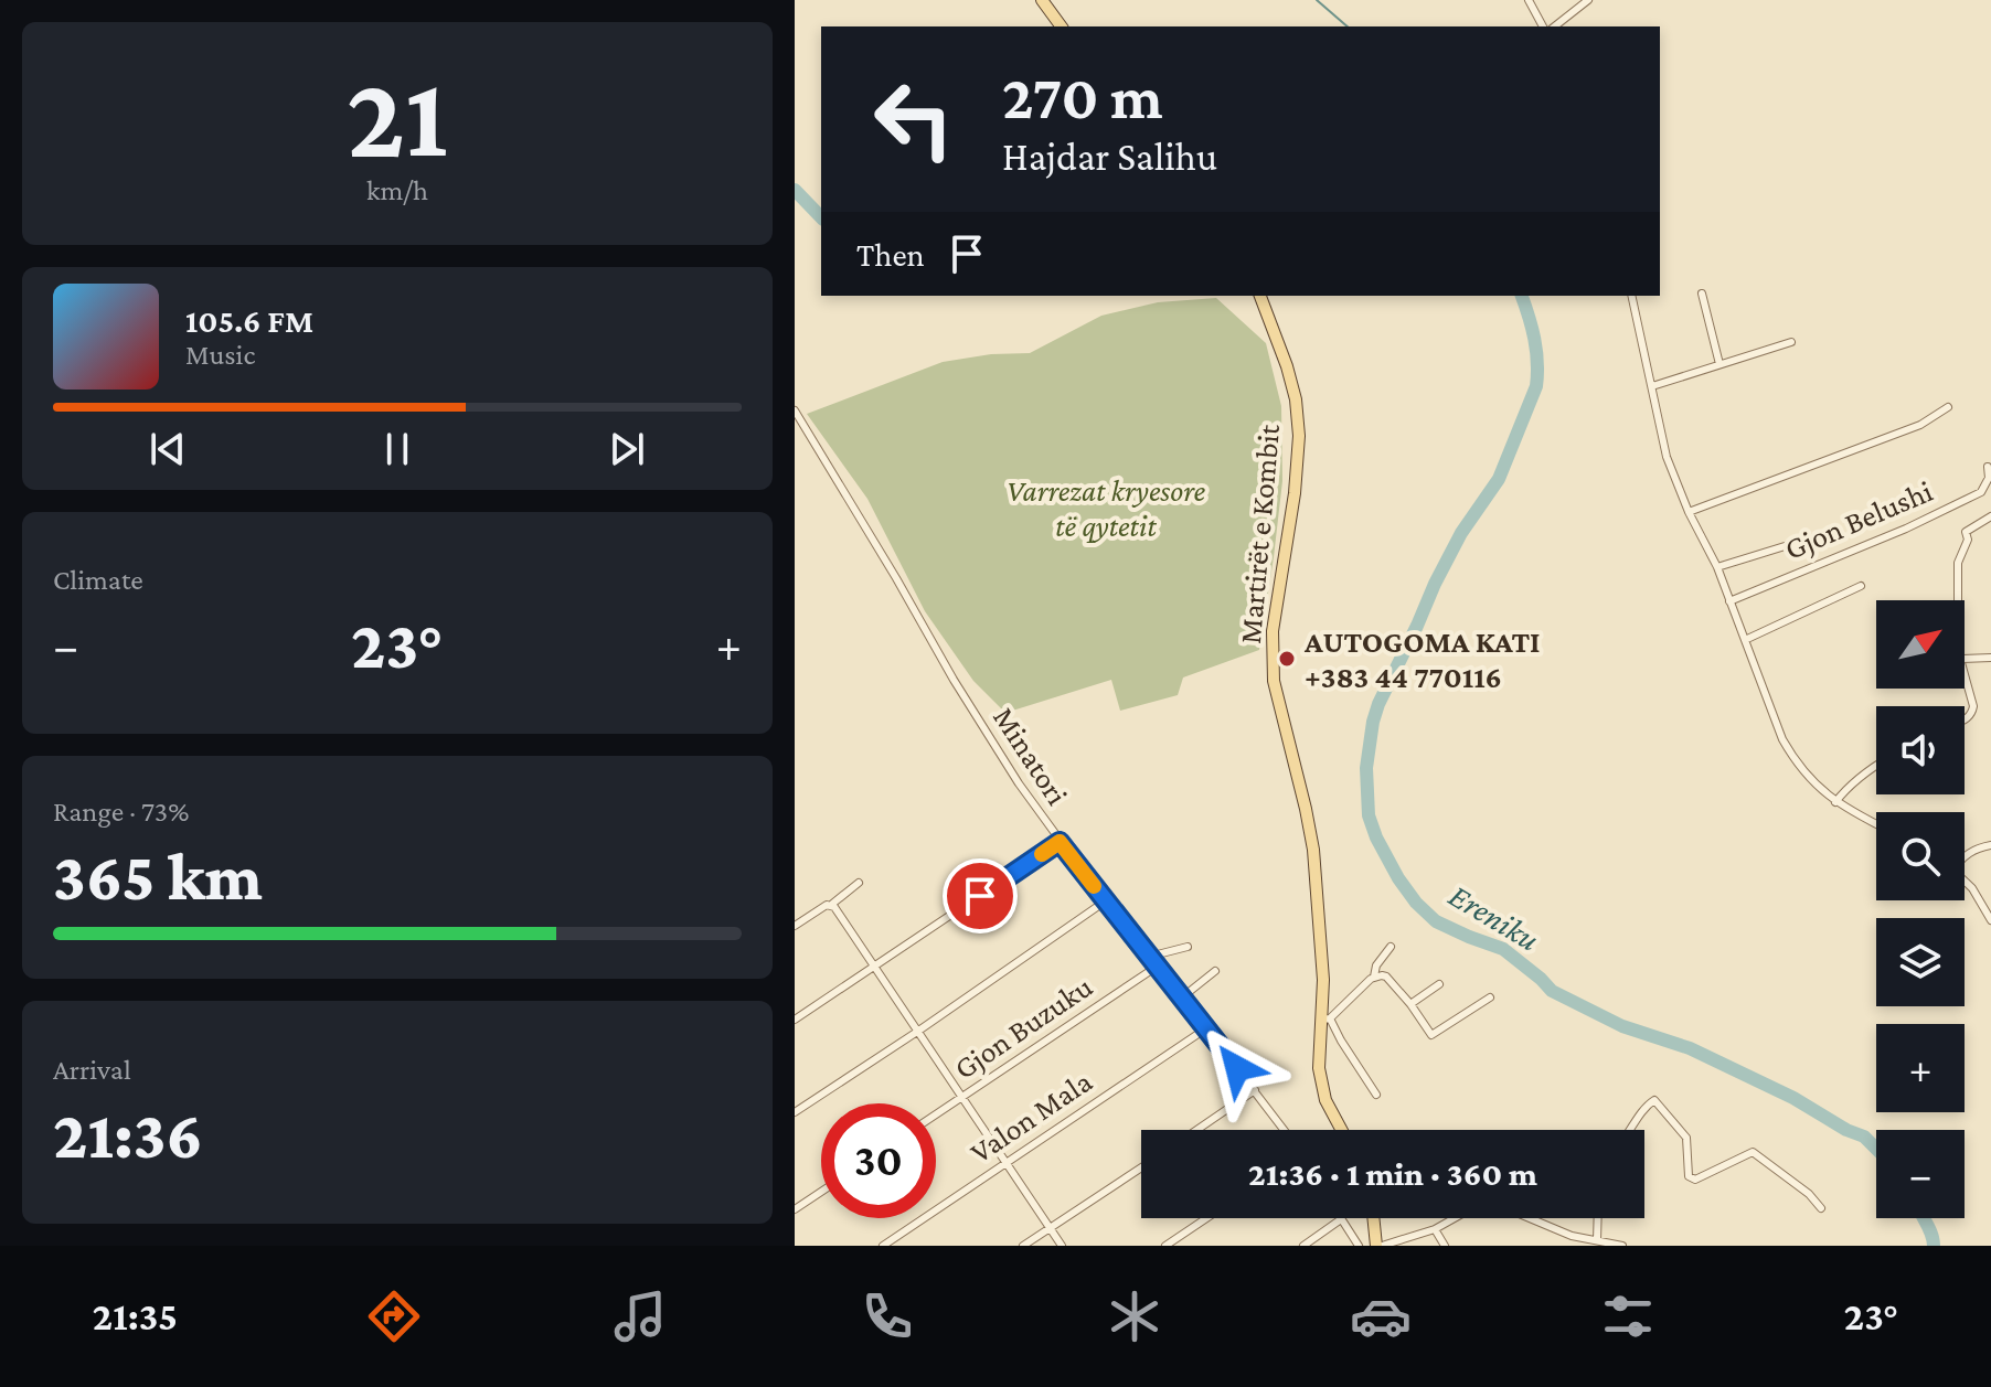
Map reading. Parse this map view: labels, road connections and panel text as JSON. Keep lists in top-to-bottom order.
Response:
{
  "streets": {
    "main road": ["Martirët e Kombit"],
    "street": [
      "Gjon Belushi",
      "Minatori",
      "Gjon Buzuku",
      "Valon Mala"
    ]
  },
  "crossings": [
    ["Minatori", "Gjon Buzuku"],
    ["Minatori", "Valon Mala"]
  ],
  "water": ["Ereniku"],
  "parks": ["Varrezat kryesore të qytetit"],
  "places": ["AUTOGOMA KATI +383 44 770116"],
  "north": "top right",
  "page": {
    "tile": [
      ["21", "km/h"],
      "Climate",
      ["Range · 73%", "365 km"],
      ["Arrival", "21:36"]
    ],
    "turn": ["270 m", "Hajdar Salihu"],
    "then": "Then",
    "song": ["105.6 FM", "Music"],
    "map_buttons": ["+", "−"],
    "heat": ["−", "23°", "+"],
    "limit": "30",
    "trip": "21:36 · 1 min · 360 m",
    "tabs": ["21:35", "23°"]
  }
}
